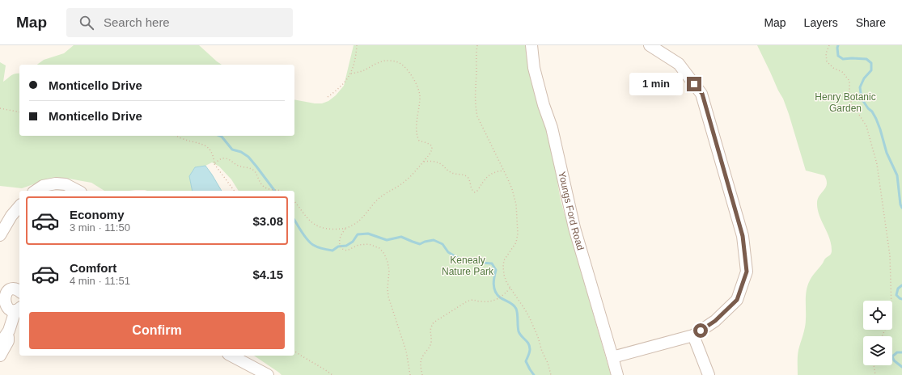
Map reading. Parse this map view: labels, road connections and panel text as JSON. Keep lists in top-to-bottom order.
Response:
{
  "streets": {
    "street": ["Youngs Ford Road"]
  },
  "parks": ["Henry Botanic Garden", "Kenealy Nature Park"],
  "page": {
    "header": "Map",
    "search": "Search here",
    "nav": ["Map", "Layers", "Share"],
    "banner": ["Monticello Drive", "Monticello Drive"],
    "bubble": "1 min",
    "list": [
      {
        "name": "Economy",
        "note": "3 min · 11:50",
        "value": "$3.08"
      },
      {
        "name": "Comfort",
        "note": "4 min · 11:51",
        "value": "$4.15"
      }
    ],
    "buttons": "Confirm"
  }
}
